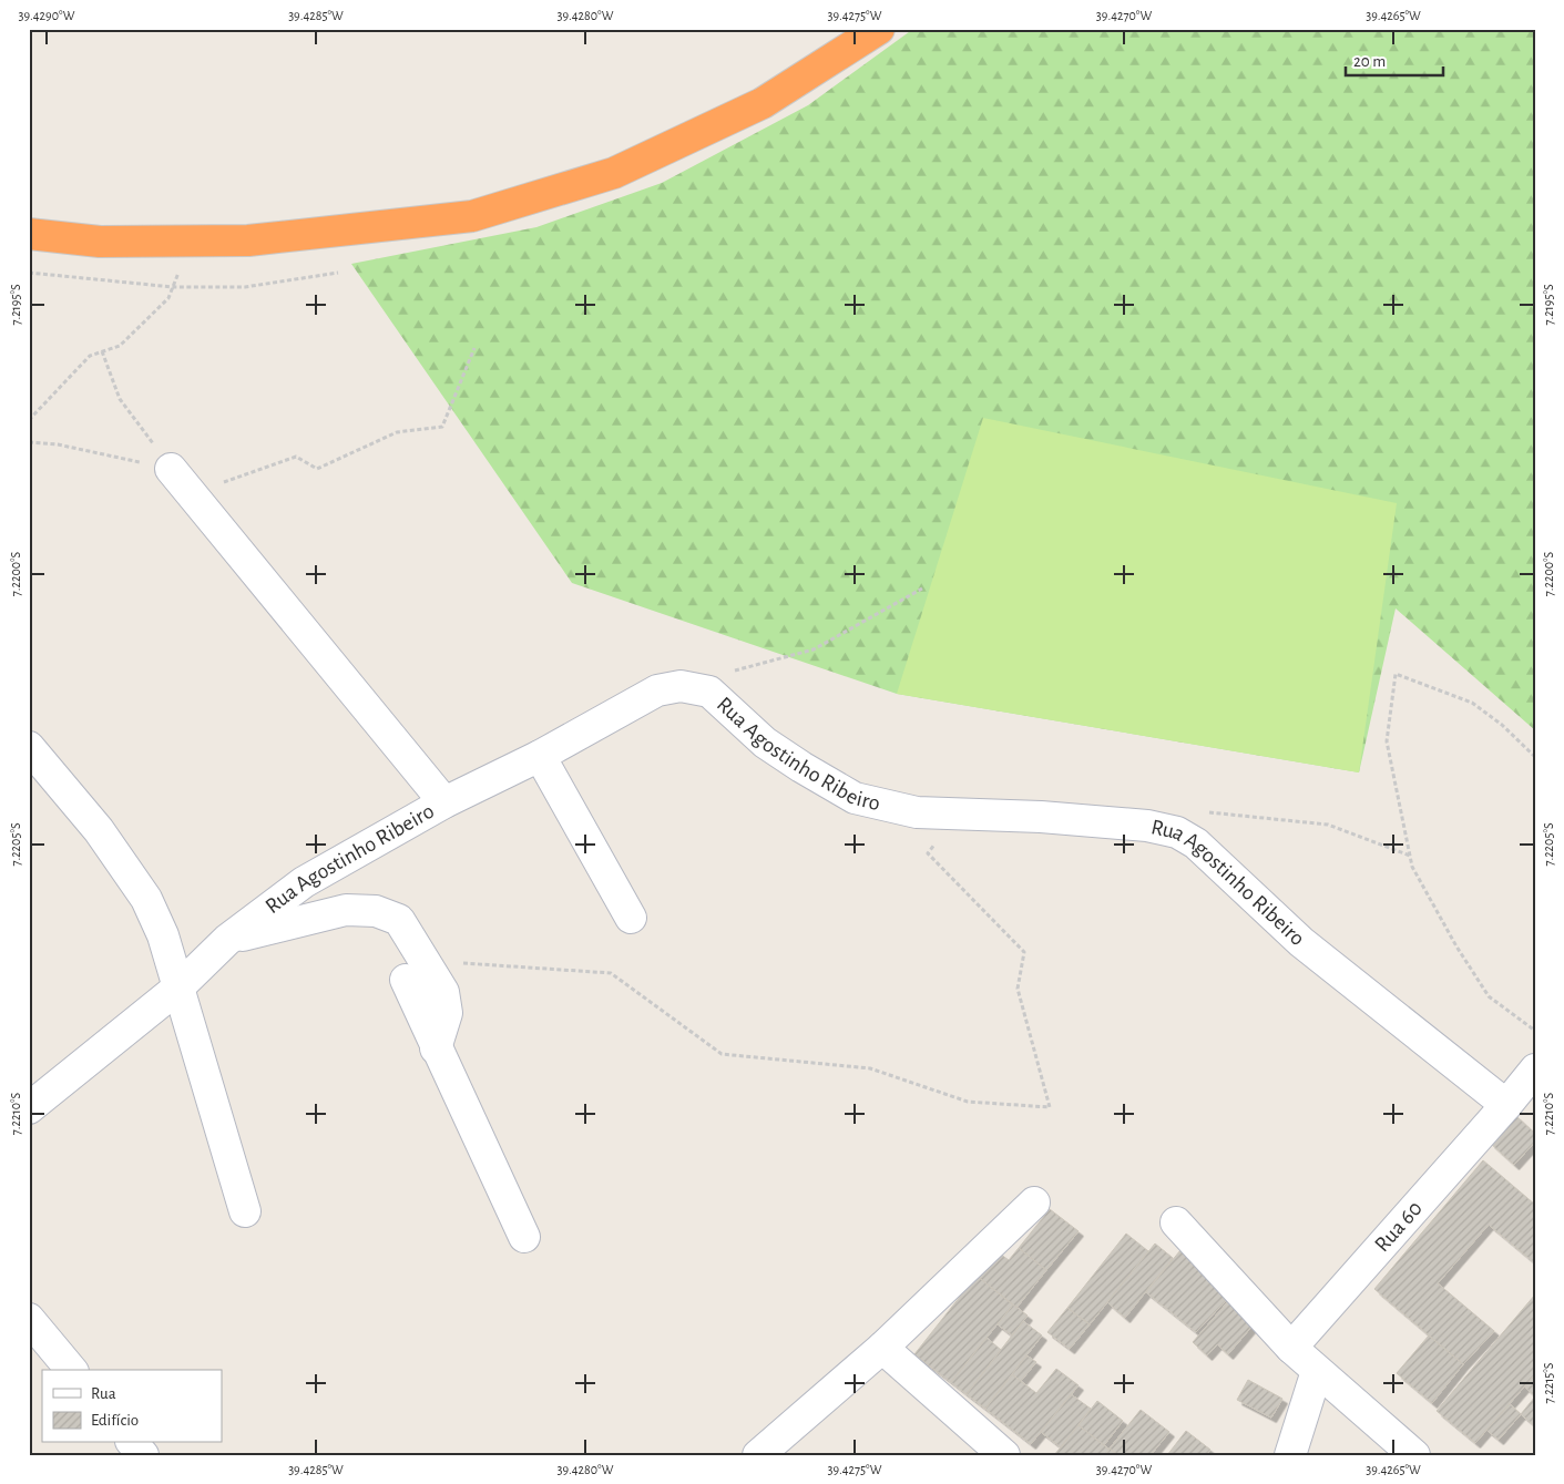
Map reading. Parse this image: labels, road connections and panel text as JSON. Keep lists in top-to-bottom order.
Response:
{
  "streets": {
    "street": ["Rua Agostinho Ribeiro", "Rua 60"]
  },
  "crossings": [
    ["Rua Agostinho Ribeiro", "Rua 60"]
  ],
  "legend": ["Rua", "Edifício"],
  "scale_bar": "20 m",
  "coordinates": [
    "39.4290°W",
    "39.4285°W",
    "39.4280°W",
    "39.4275°W",
    "39.4270°W",
    "39.4265°W",
    "7.2195°S",
    "7.2200°S",
    "7.2205°S",
    "7.2210°S",
    "7.2215°S"
  ]
}
